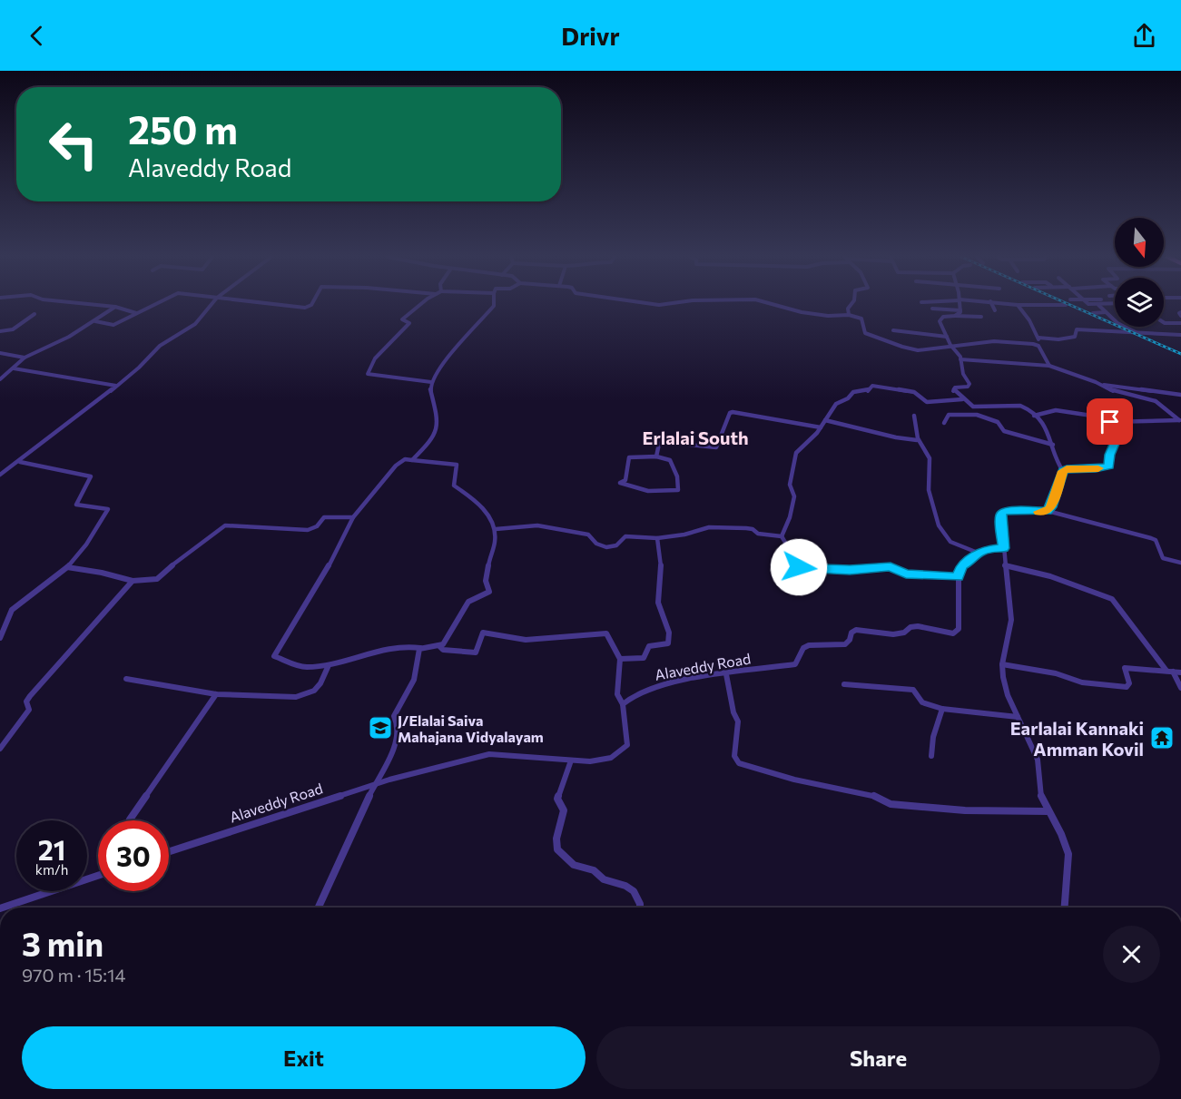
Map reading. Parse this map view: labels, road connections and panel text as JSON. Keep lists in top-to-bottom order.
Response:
{
  "streets": {
    "street": ["Alaveddy Road"]
  },
  "districts": ["Erlalai South"],
  "places": {
    "school or university": ["J/Elalai Saiva Mahajana Vidyalayam"],
    "temple": ["Earlalai Kannaki Amman Kovil"]
  },
  "north": "bottom",
  "page": {
    "header": "Drivr",
    "turn": ["250 m", "Alaveddy Road"],
    "speed": "21 km/h",
    "limit": "30",
    "heading": ["3 min", "970 m · 15:14"],
    "buttons": ["Exit", "Share"]
  }
}
